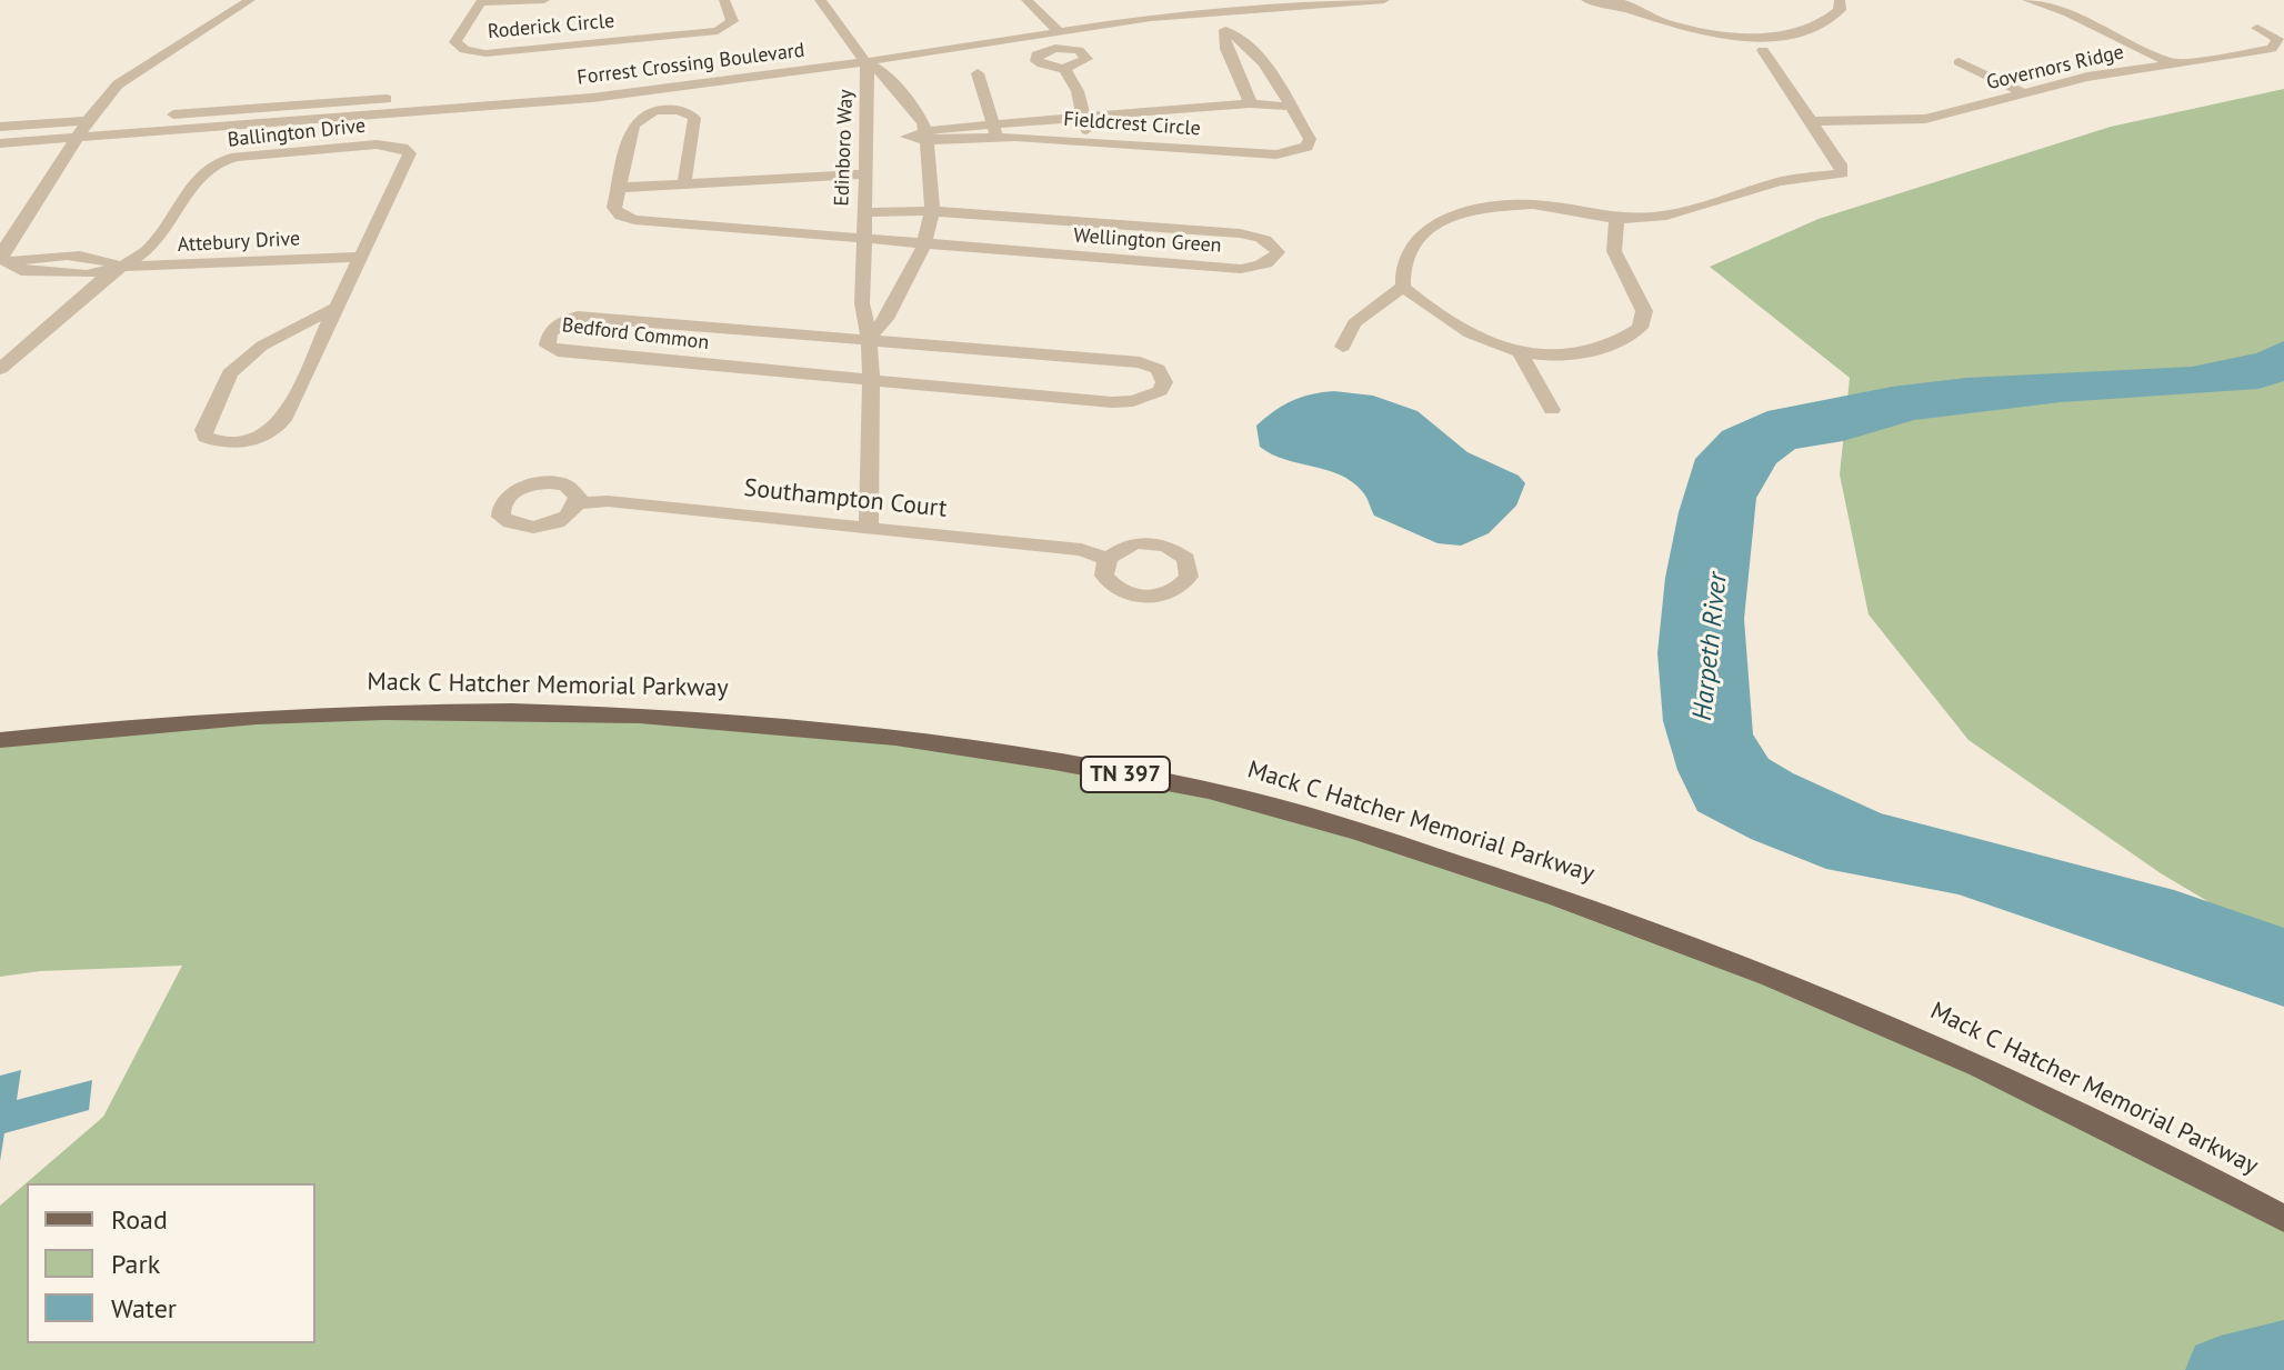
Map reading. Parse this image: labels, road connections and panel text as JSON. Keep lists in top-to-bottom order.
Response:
{
  "streets": {
    "main road": ["Mack C Hatcher Memorial Parkway", "TN 397"],
    "street": [
      "Roderick Circle",
      "Forrest Crossing Boulevard",
      "Governors Ridge",
      "Fieldcrest Circle",
      "Ballington Drive",
      "Edinboro Way",
      "Wellington Green",
      "Attebury Drive",
      "Bedford Common",
      "Southampton Court"
    ]
  },
  "crossings": [
    ["Forrest Crossing Boulevard", "Fieldcrest Circle"],
    ["Forrest Crossing Boulevard", "Edinboro Way"],
    ["Forrest Crossing Boulevard", "Attebury Drive"],
    ["Fieldcrest Circle", "Edinboro Way"],
    ["Ballington Drive", "Attebury Drive"],
    ["Edinboro Way", "Wellington Green"],
    ["Edinboro Way", "Bedford Common"],
    ["Edinboro Way", "Southampton Court"]
  ],
  "water": ["Harpeth River"],
  "legend": ["Road", "Park", "Water"]
}
